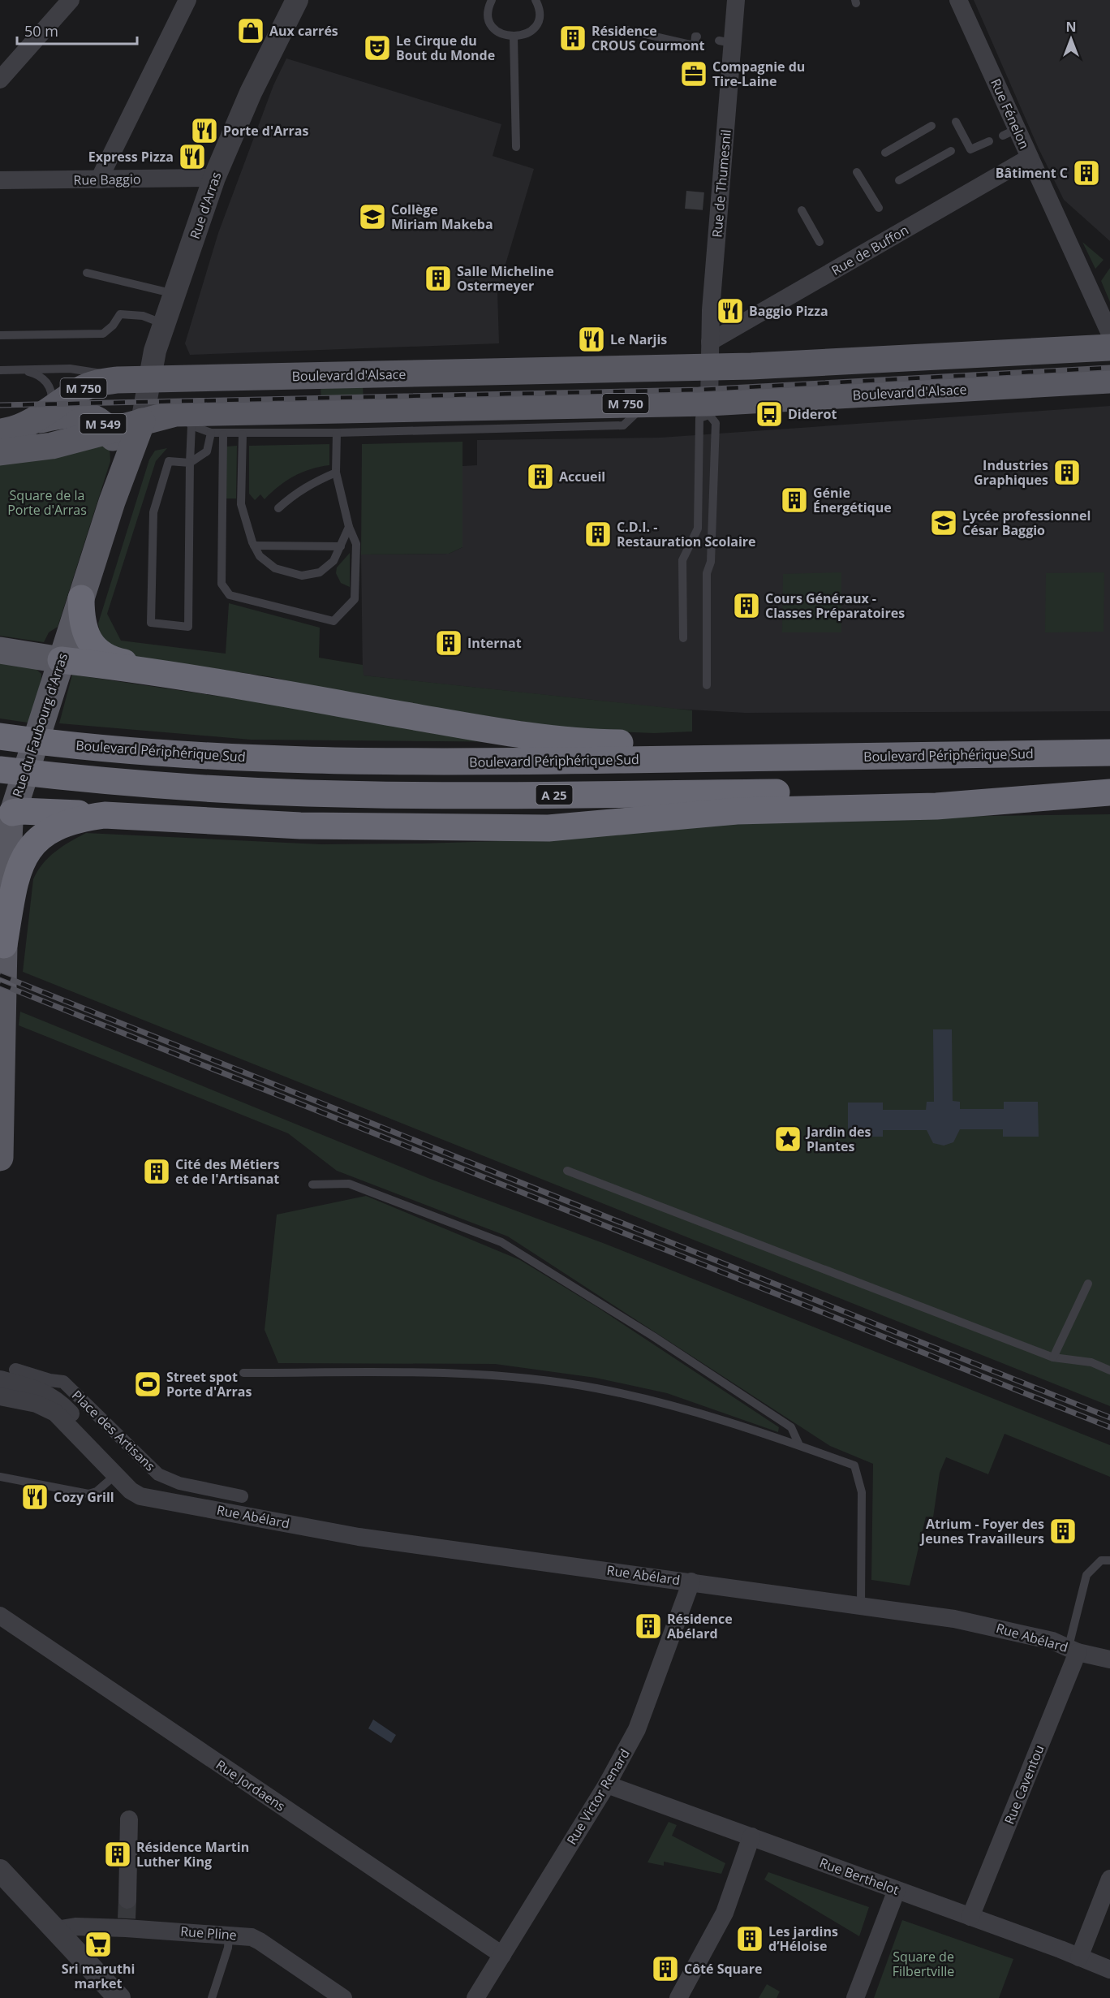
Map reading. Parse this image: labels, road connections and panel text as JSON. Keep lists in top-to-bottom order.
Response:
{
  "streets": {
    "highway": ["Boulevard Périphérique Sud", "A 25"],
    "main road": [
      "Boulevard d'Alsace",
      "M 750",
      "M 549",
      "Rue du Faubourg d'Arras"
    ],
    "street": [
      "Rue Fénelon",
      "Rue Baggio",
      "Rue de Thumesnil",
      "Rue d'Arras",
      "Rue de Buffon",
      "Place des Artisans",
      "Rue Abélard",
      "Rue Caventou",
      "Rue Jordaens",
      "Rue Victor Renard",
      "Rue Berthelot",
      "Rue Pline"
    ]
  },
  "crossings": [
    ["Rue Fénelon", "Rue de Buffon"],
    ["Rue Baggio", "Rue d'Arras"],
    ["Rue de Thumesnil", "Rue de Buffon"],
    ["Rue de Thumesnil", "Boulevard d'Alsace"],
    ["Rue d'Arras", "Boulevard d'Alsace"],
    ["Rue d'Arras", "Rue du Faubourg d'Arras"],
    ["Rue de Buffon", "Boulevard d'Alsace"],
    ["Boulevard d'Alsace", "M 549"],
    ["Boulevard d'Alsace", "Rue du Faubourg d'Arras"],
    ["M 549", "Rue du Faubourg d'Arras"],
    ["Rue Abélard", "Rue Caventou"],
    ["Rue Abélard", "Rue Victor Renard"],
    ["Rue Caventou", "Rue Berthelot"],
    ["Rue Jordaens", "Rue Victor Renard"],
    ["Rue Victor Renard", "Rue Berthelot"]
  ],
  "parks": ["Square de la Porte d'Arras", "Square de Filbertville"],
  "places": {
    "shop": ["Aux carrés"],
    "building": [
      "Résidence CROUS Courmont",
      "Bâtiment C",
      "Salle Micheline Ostermeyer",
      "Industries Graphiques",
      "Accueil",
      "Génie Énergétique",
      "C.D.I. - Restauration Scolaire",
      "Cours Généraux - Classes Préparatoires",
      "Internat",
      "Cité des Métiers et de l'Artisanat",
      "Atrium - Foyer des Jeunes Travailleurs",
      "Résidence Abélard",
      "Résidence Martin Luther King",
      "Les jardins d’Héloise",
      "Côté Square"
    ],
    "theatre": ["Le Cirque du Bout du Monde"],
    "office": ["Compagnie du Tire-Laine"],
    "restaurant": [
      "Porte d'Arras",
      "Express Pizza",
      "Baggio Pizza",
      "Le Narjis",
      "Cozy Grill"
    ],
    "school or university": ["Collège Miriam Makeba", "Lycée professionnel César Baggio"],
    "bus stop": ["Diderot"],
    "place": ["Jardin des Plantes"],
    "sports": ["Street spot Porte d'Arras"],
    "supermarket": ["Sri maruthi market"]
  },
  "scale_bar": "50 m",
  "north": "top"
}
